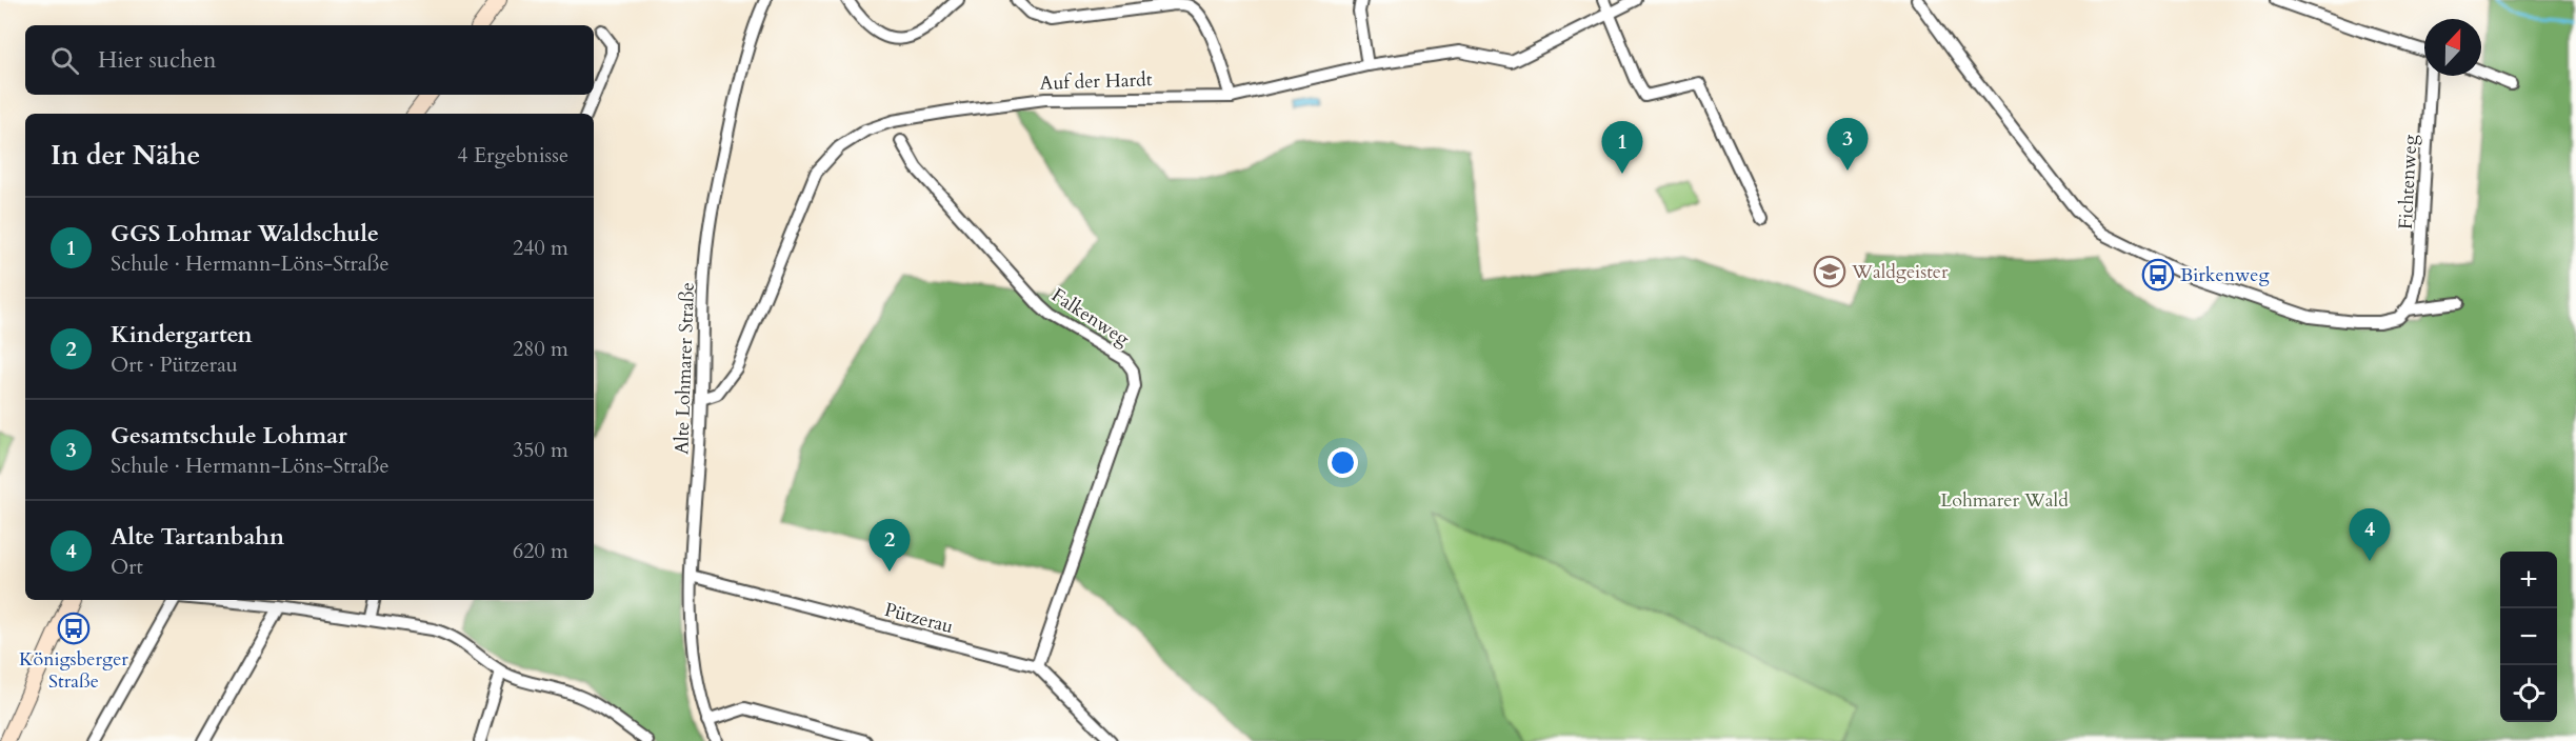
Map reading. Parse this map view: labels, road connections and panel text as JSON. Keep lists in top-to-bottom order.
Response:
{
  "streets": {
    "street": [
      "Auf der Hardt",
      "Fichtenweg",
      "Falkenweg",
      "Alte Lohmarer Straße",
      "Pützerau"
    ]
  },
  "crossings": [
    ["Auf der Hardt", "Alte Lohmarer Straße"],
    ["Falkenweg", "Pützerau"],
    ["Alte Lohmarer Straße", "Pützerau"]
  ],
  "parks": ["Lohmarer Wald"],
  "places": {
    "school or university": ["Waldgeister"],
    "bus stop": ["Birkenweg", "Königsberger Straße"]
  },
  "north": "top",
  "page": {
    "search": "Hier suchen",
    "heading": ["In der Nähe", "4 Ergebnisse"],
    "pins": [
      "3",
      "1",
      "4",
      "2"
    ],
    "list": [
      {
        "mark": "1",
        "name": "GGS Lohmar Waldschule",
        "note": "Schule · Hermann-Löns-Straße",
        "value": "240 m"
      },
      {
        "mark": "2",
        "name": "Kindergarten",
        "note": "Ort · Pützerau",
        "value": "280 m"
      },
      {
        "mark": "3",
        "name": "Gesamtschule Lohmar",
        "note": "Schule · Hermann-Löns-Straße",
        "value": "350 m"
      },
      {
        "mark": "4",
        "name": "Alte Tartanbahn",
        "note": "Ort",
        "value": "620 m"
      }
    ],
    "map_buttons": ["+", "−"]
  }
}
